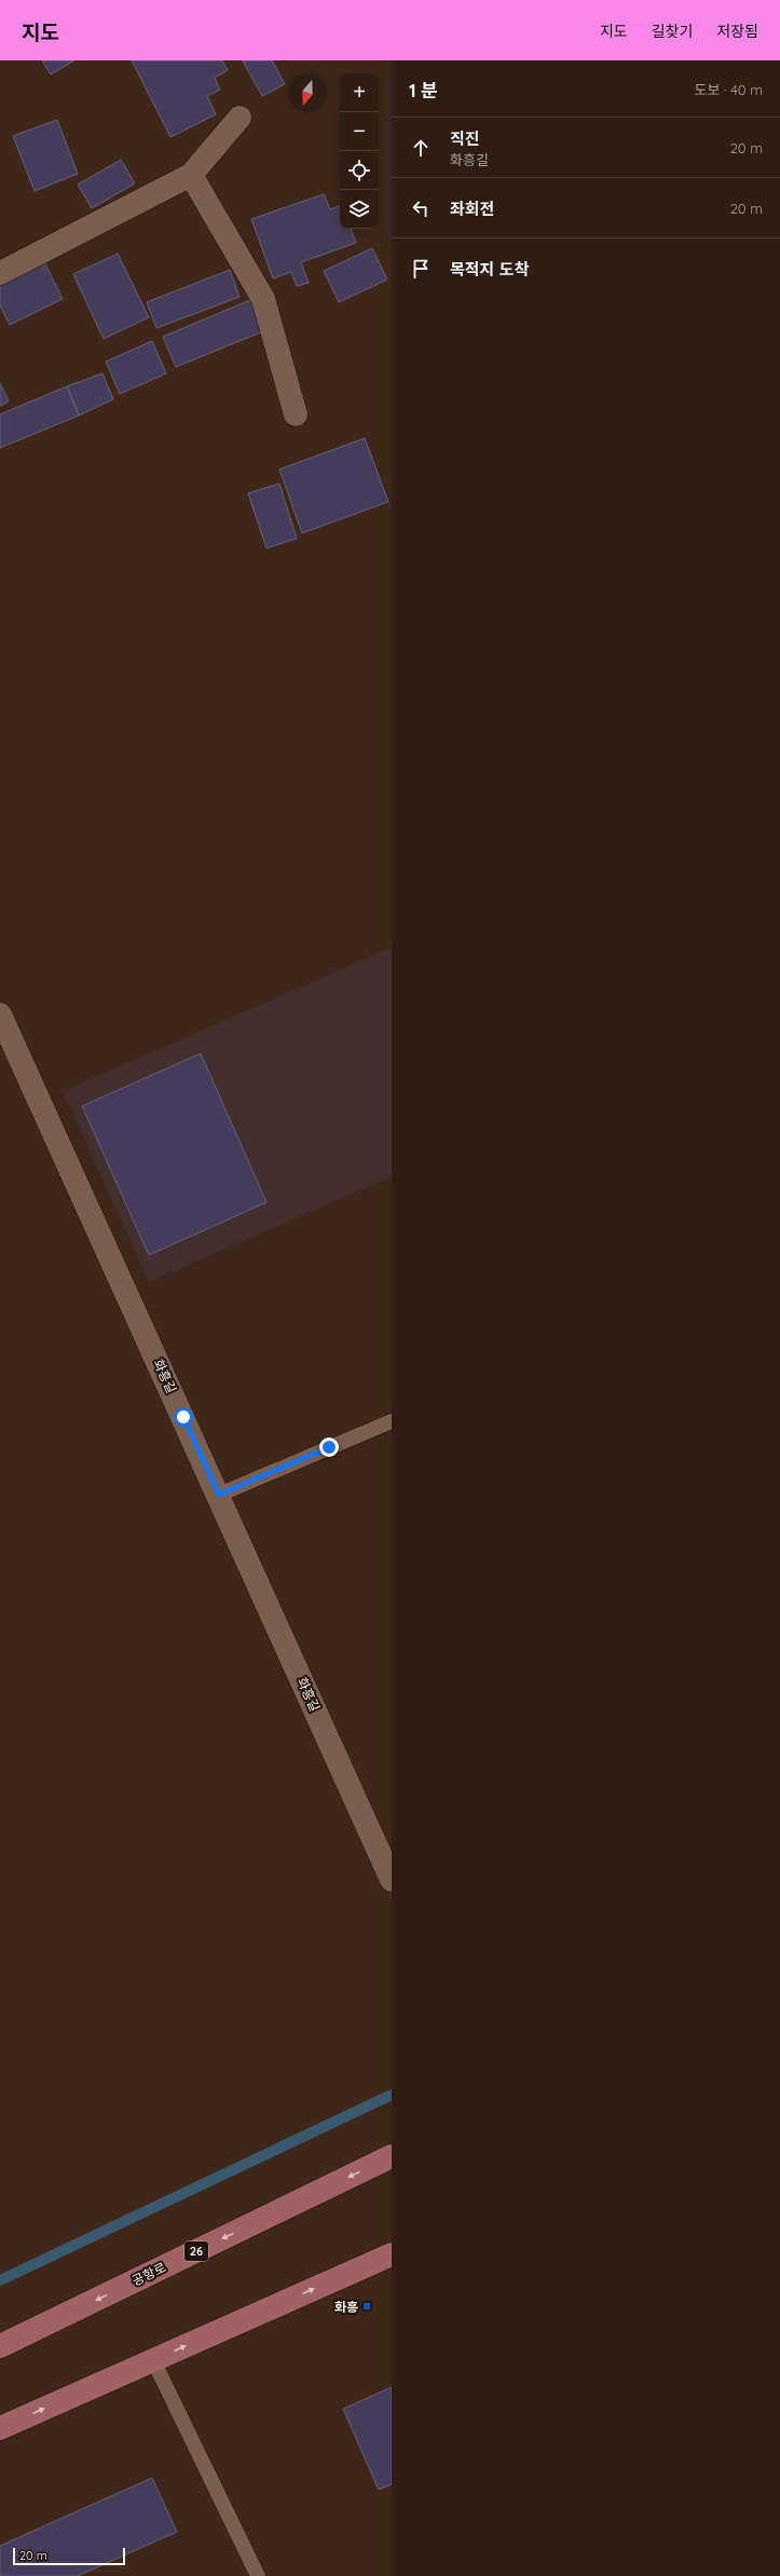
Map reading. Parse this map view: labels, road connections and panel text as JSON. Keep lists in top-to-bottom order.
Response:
{
  "streets": {
    "main road": ["26", "공항로"],
    "street": ["화흥길"]
  },
  "places": {
    "transit": ["화흥"]
  },
  "scale_bar": "20 m",
  "north": "bottom",
  "page": {
    "header": "지도",
    "nav": ["지도", "길찾기", "저장됨"],
    "heading": ["1 분", "도보 · 40 m"],
    "map_buttons": ["+", "−"],
    "list": [
      ["직진", "화흥길", "20 m"],
      ["좌회전", "20 m"],
      "목적지 도착"
    ],
    "scale": "20 m"
  }
}
